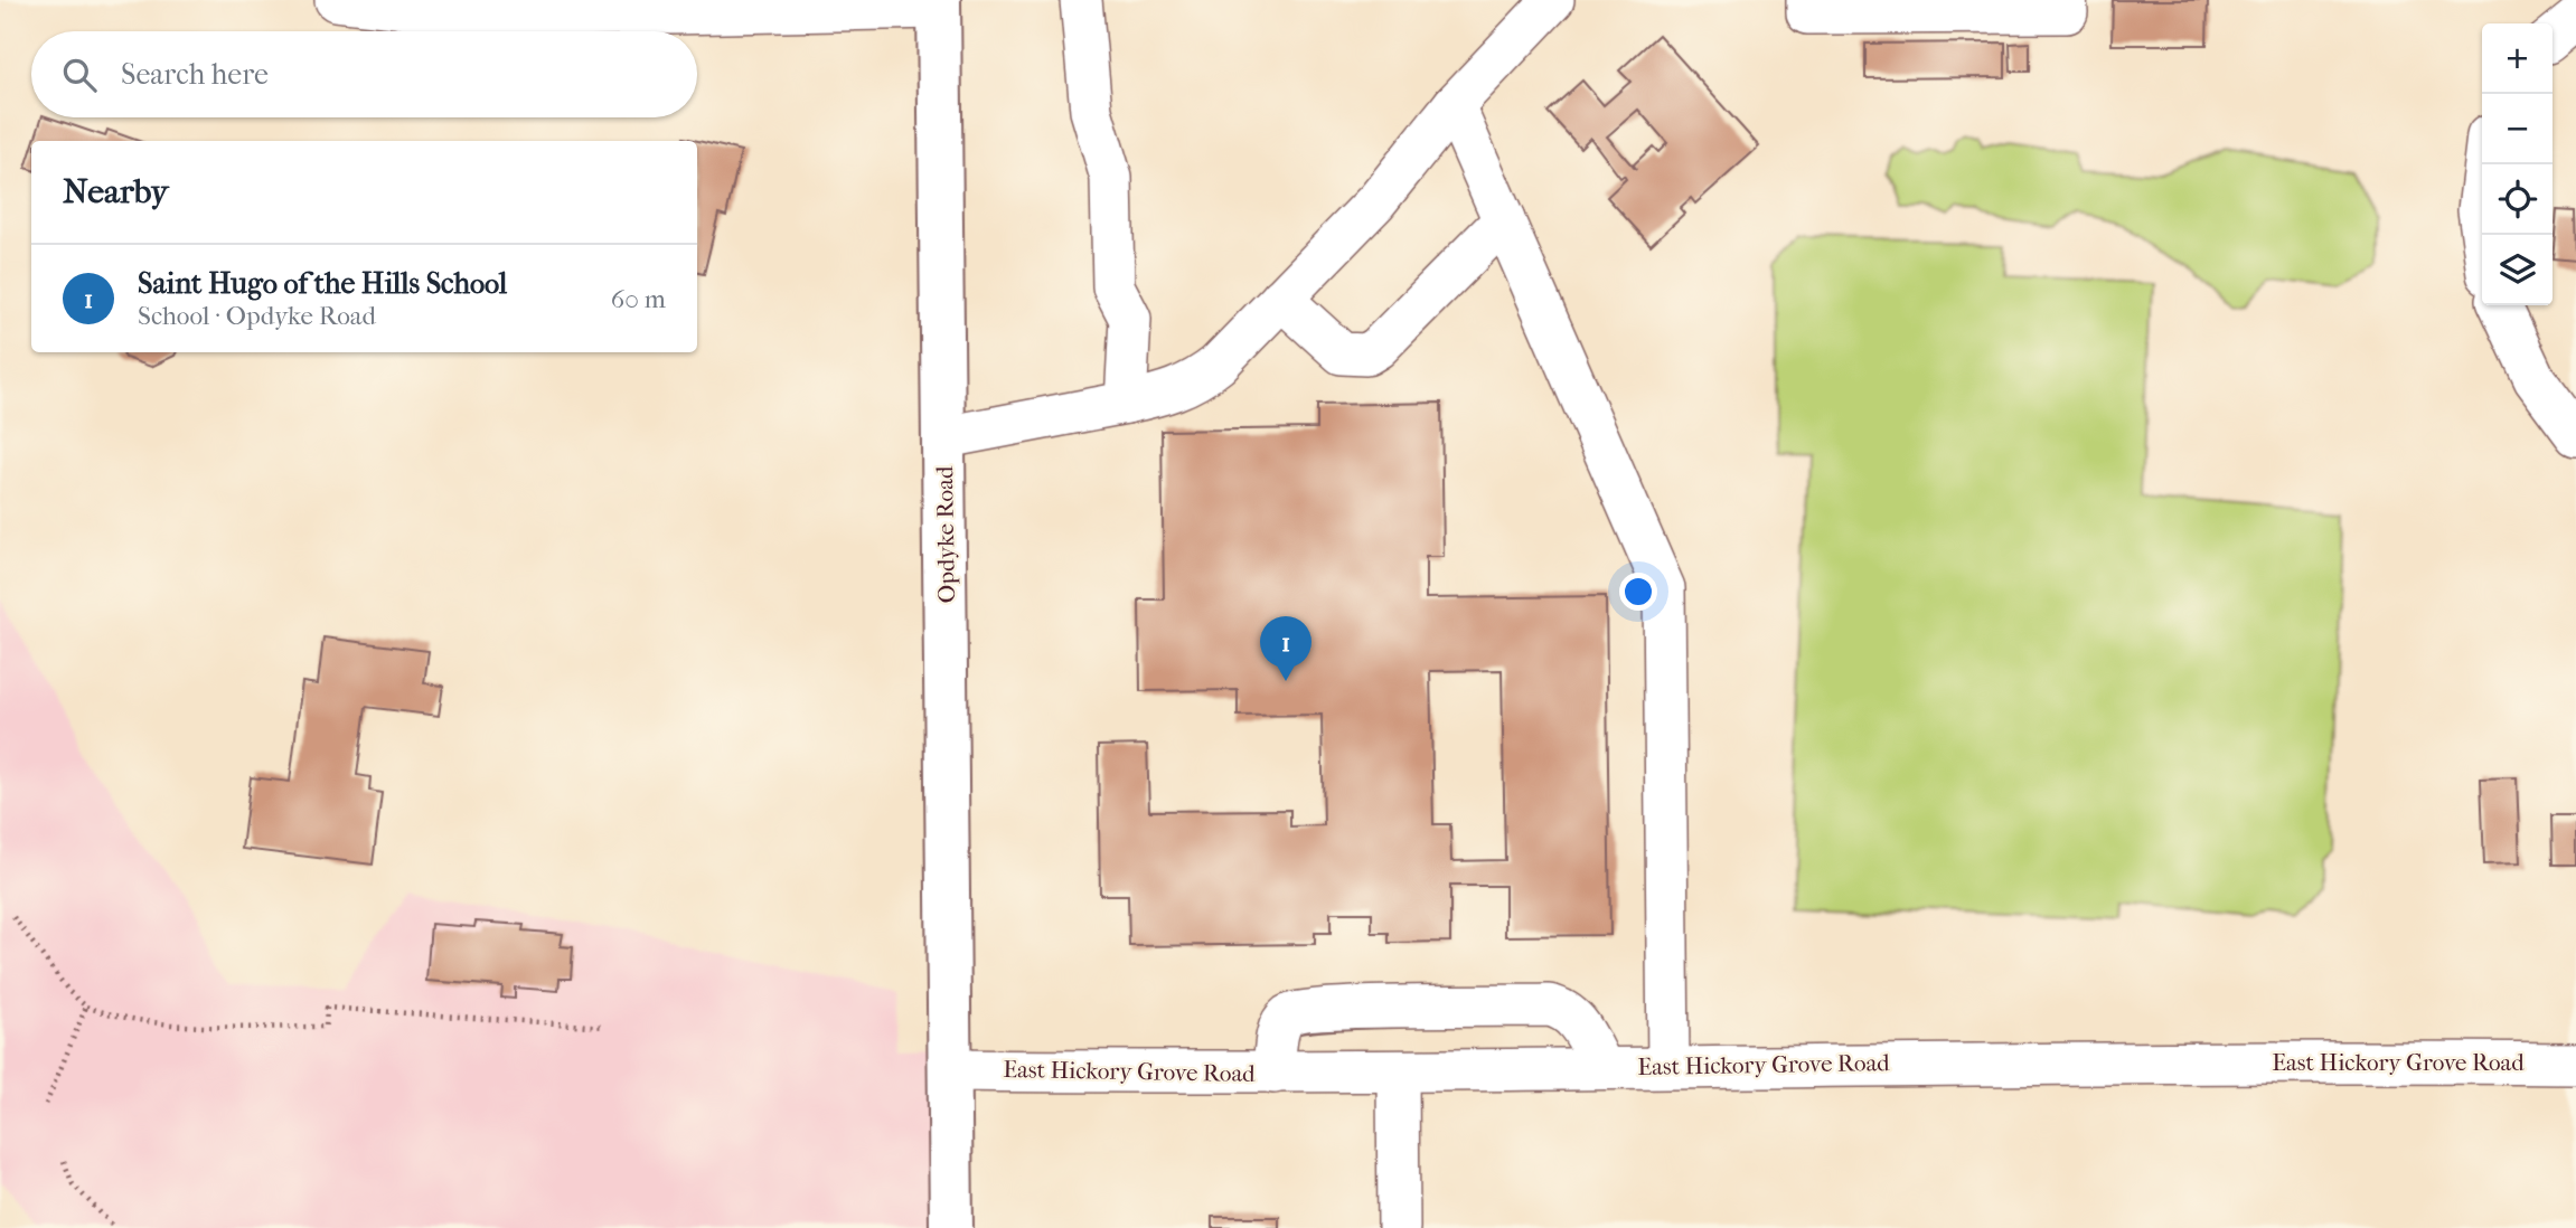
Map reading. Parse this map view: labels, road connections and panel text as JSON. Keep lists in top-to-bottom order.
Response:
{
  "streets": {
    "main road": ["Opdyke Road"],
    "street": ["East Hickory Grove Road"]
  },
  "crossings": [
    ["Opdyke Road", "East Hickory Grove Road"]
  ],
  "page": {
    "map_buttons": ["+", "−"],
    "search": "Search here",
    "heading": "Nearby",
    "list": [
      {
        "mark": "1",
        "name": "Saint Hugo of the Hills School",
        "note": "School · Opdyke Road",
        "value": "60 m"
      }
    ],
    "pins": "1"
  }
}
